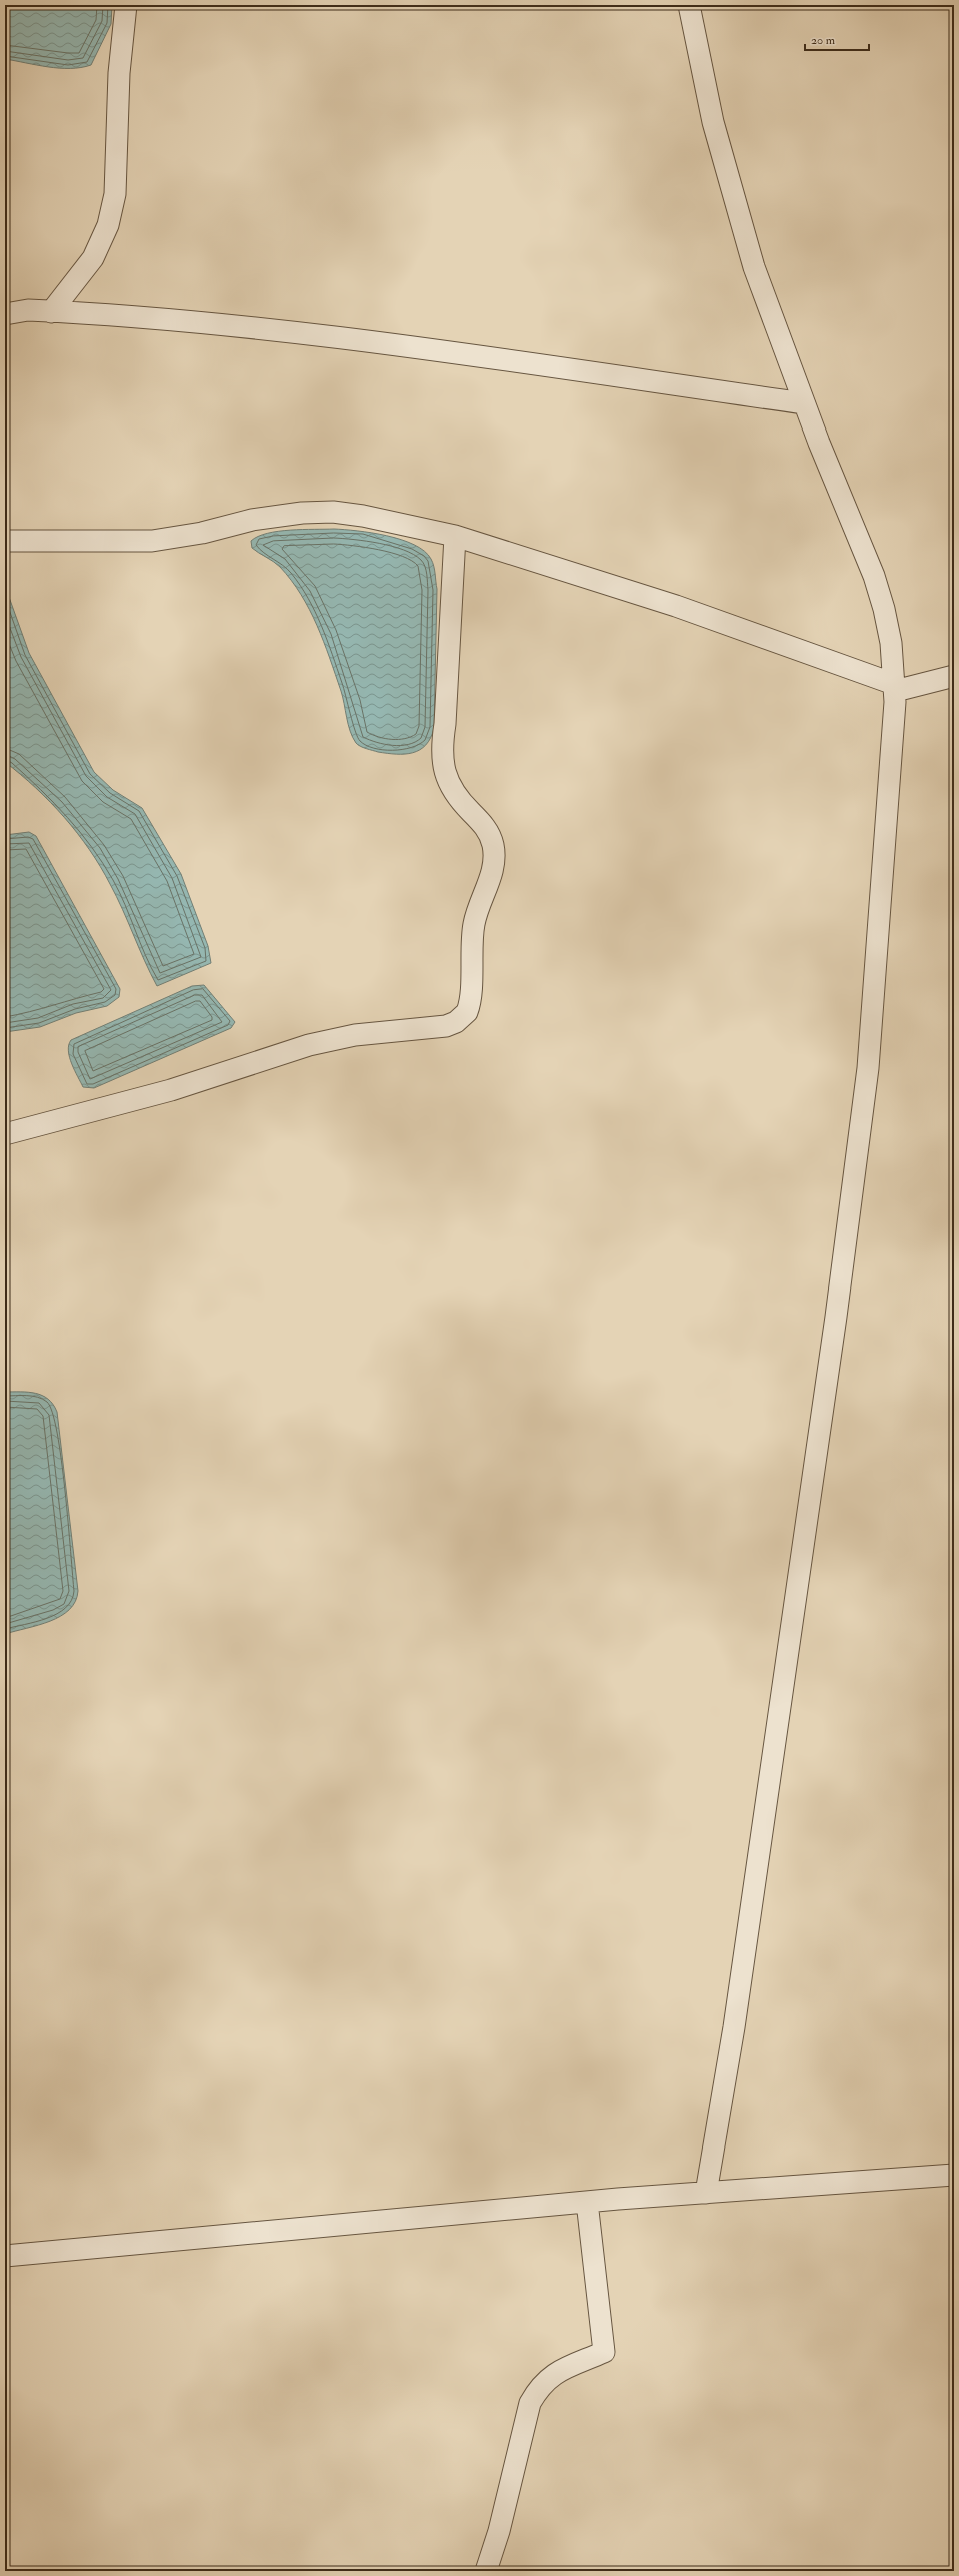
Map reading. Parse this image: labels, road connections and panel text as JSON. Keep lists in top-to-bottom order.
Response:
{
  "scale_bar": "20 m"
}
